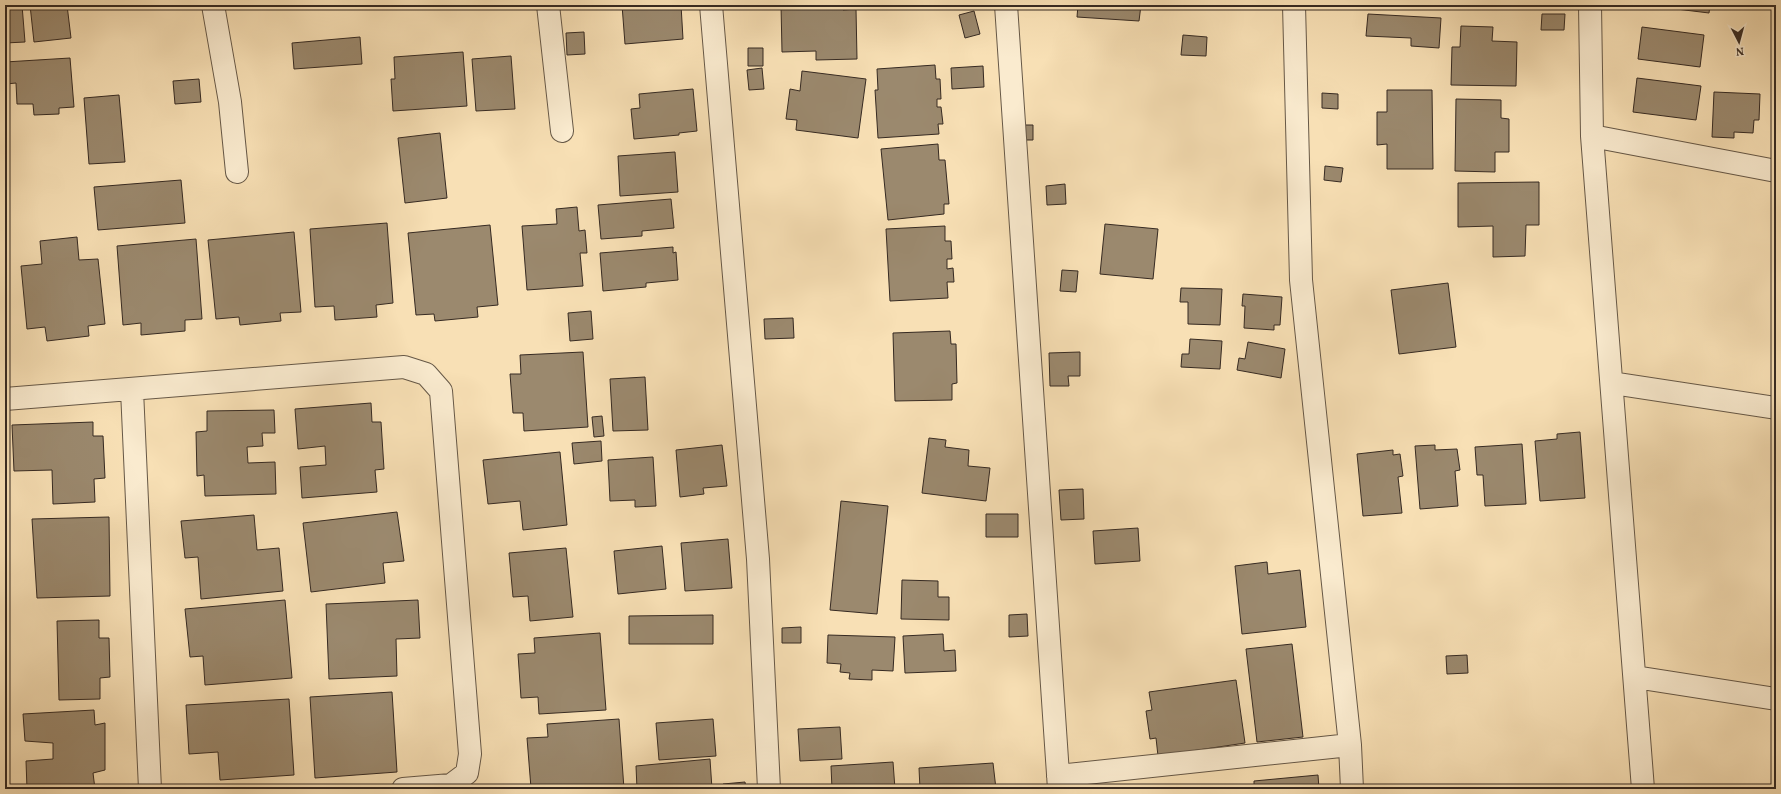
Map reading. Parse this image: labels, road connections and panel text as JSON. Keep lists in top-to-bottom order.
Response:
{
  "north": "bottom"
}
